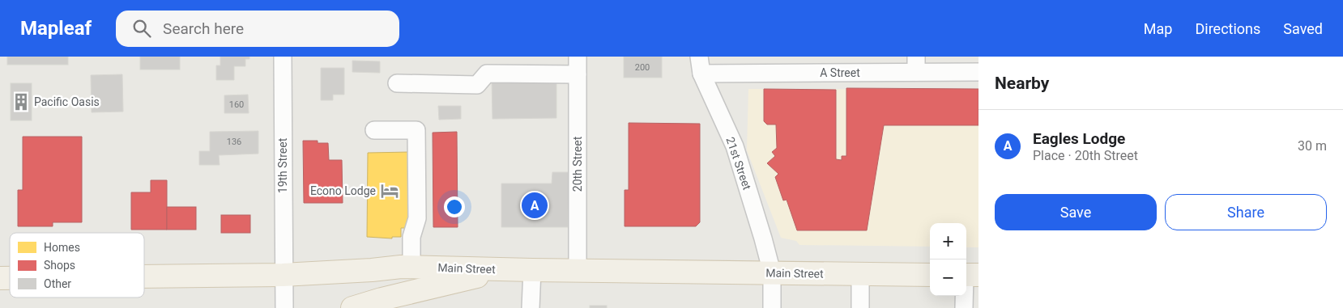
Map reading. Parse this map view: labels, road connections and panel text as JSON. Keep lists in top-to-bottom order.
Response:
{
  "streets": {
    "main road": ["Main Street"],
    "street": [
      "A Street",
      "21st Street",
      "20th Street",
      "19th Street"
    ]
  },
  "crossings": [
    ["A Street", "21st Street"],
    ["21st Street", "Main Street"],
    ["20th Street", "Main Street"],
    ["19th Street", "Main Street"]
  ],
  "places": {
    "building": ["Pacific Oasis"],
    "hotel": ["Econo Lodge"]
  },
  "house_numbers": ["200", "160", "136"],
  "legend": ["Homes", "Shops", "Other"],
  "page": {
    "header": "Mapleaf",
    "search": "Search here",
    "nav": ["Map", "Directions", "Saved"],
    "heading": "Nearby",
    "list": [
      {
        "mark": "A",
        "name": "Eagles Lodge",
        "note": "Place · 20th Street",
        "value": "30 m"
      }
    ],
    "buttons": ["Save", "Share"],
    "pins": "A",
    "map_buttons": ["+", "−"]
  }
}
